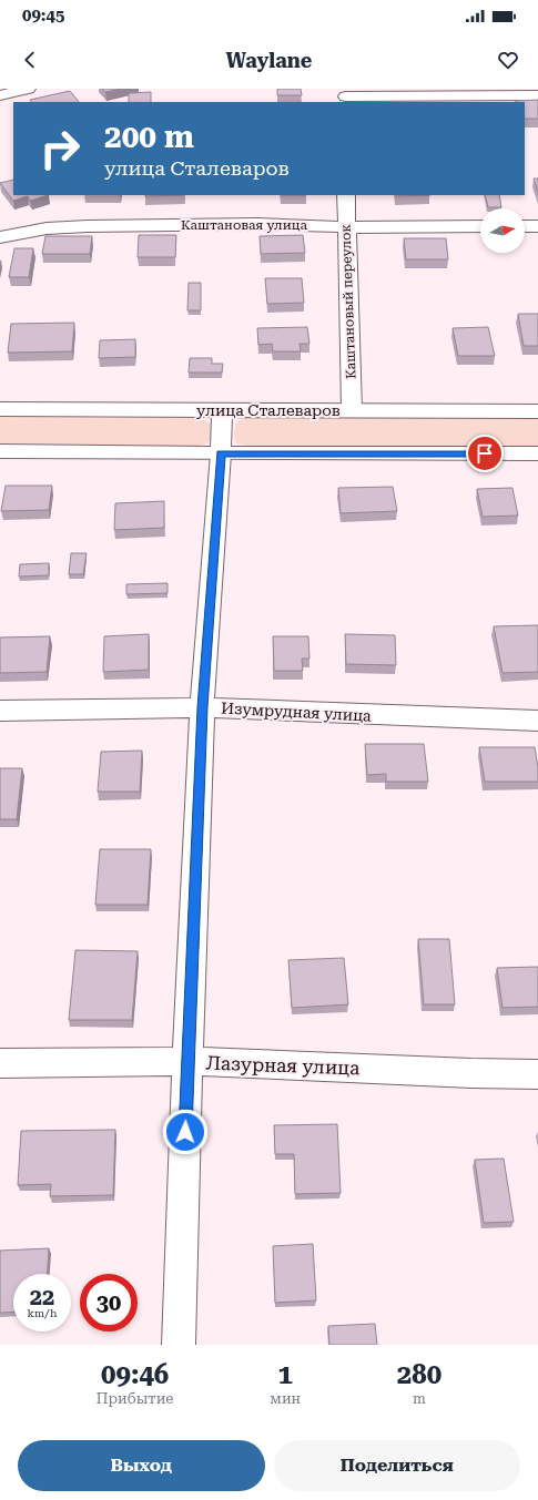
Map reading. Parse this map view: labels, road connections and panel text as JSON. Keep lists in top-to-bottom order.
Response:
{
  "streets": {
    "street": [
      "Каштановая улица",
      "Каштановый переулок",
      "улица Сталеваров",
      "Изумрудная улица",
      "Лазурная улица"
    ]
  },
  "crossings": [
    ["Каштановая улица", "Каштановый переулок"],
    ["Каштановый переулок", "улица Сталеваров"]
  ],
  "north": "right",
  "page": {
    "status": "09:45",
    "header": "Waylane",
    "turn": ["200 m", "улица Сталеваров"],
    "speed": "22 km/h",
    "limit": "30",
    "eta": [
      "09:46",
      "Прибытие",
      "1",
      "мин",
      "280",
      "m"
    ],
    "buttons": ["Выход", "Поделиться"]
  }
}
